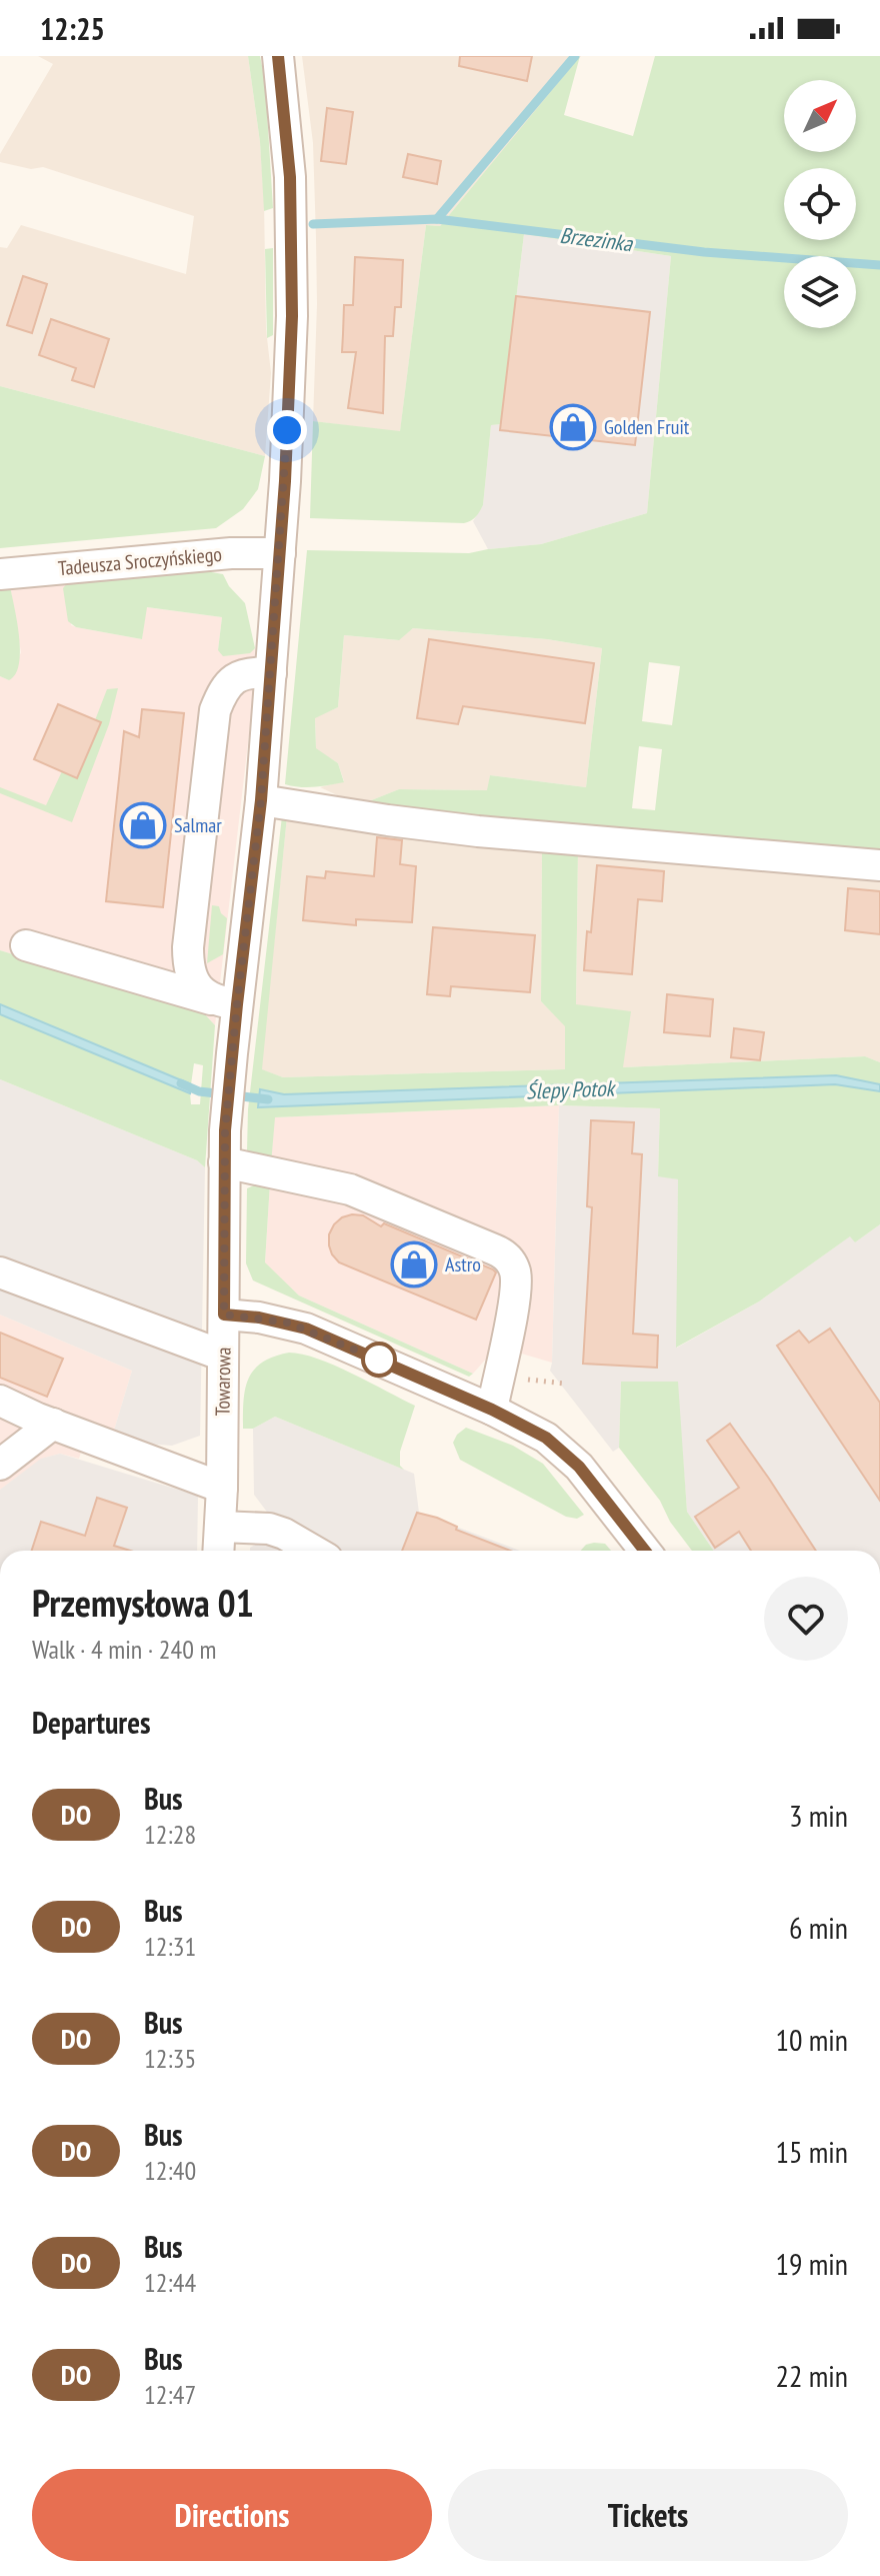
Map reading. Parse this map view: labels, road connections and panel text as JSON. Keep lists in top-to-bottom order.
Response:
{
  "streets": {
    "street": ["Tadeusza Sroczyńskiego", "Towarowa"]
  },
  "crossings": [
    ["Tadeusza Sroczyńskiego", "Towarowa"]
  ],
  "water": ["Brzezinka", "Ślepy Potok"],
  "places": {
    "shop": ["Golden Fruit", "Salmar", "Astro"]
  },
  "lines": ["bus line DO"],
  "north": "top right",
  "page": {
    "status": "12:25",
    "heading": [
      ["Przemysłowa 01", "Walk · 4 min · 240 m"],
      "Departures"
    ],
    "list": [
      {
        "mark": "DO",
        "name": "Bus",
        "note": "12:28",
        "value": "3 min"
      },
      {
        "mark": "DO",
        "name": "Bus",
        "note": "12:31",
        "value": "6 min"
      },
      {
        "mark": "DO",
        "name": "Bus",
        "note": "12:35",
        "value": "10 min"
      },
      {
        "mark": "DO",
        "name": "Bus",
        "note": "12:40",
        "value": "15 min"
      },
      {
        "mark": "DO",
        "name": "Bus",
        "note": "12:44",
        "value": "19 min"
      },
      {
        "mark": "DO",
        "name": "Bus",
        "note": "12:47",
        "value": "22 min"
      }
    ],
    "buttons": ["Directions", "Tickets"]
  }
}
